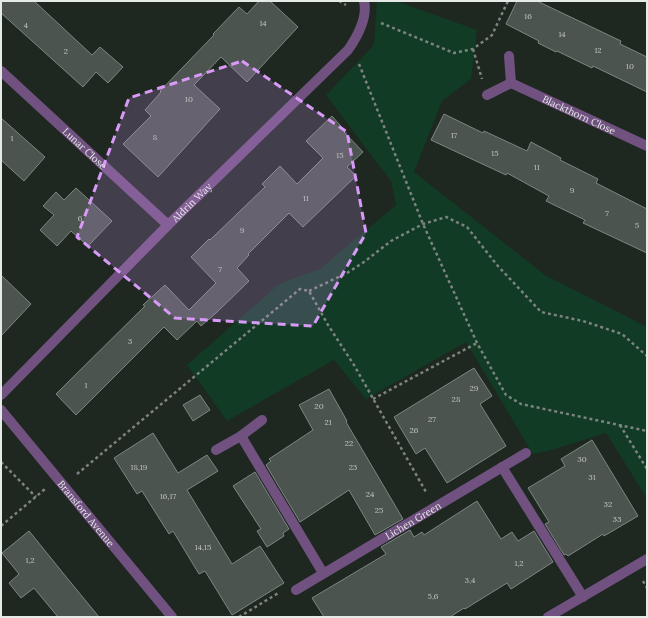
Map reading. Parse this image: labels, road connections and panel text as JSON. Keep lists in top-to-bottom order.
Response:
{
  "streets": {
    "street": [
      "Blackthorn Close",
      "Lunar Close",
      "Aldrin Way",
      "Bransford Avenue",
      "Lichen Green"
    ]
  },
  "crossings": [
    ["Lunar Close", "Aldrin Way"]
  ],
  "house_numbers": [
    "16",
    "14",
    "4",
    "14",
    "12",
    "2",
    "10",
    "10",
    "17",
    "8",
    "1",
    "15",
    "15",
    "11",
    "9",
    "11",
    "7",
    "6",
    "5",
    "9",
    "7",
    "3",
    "1",
    "29",
    "28",
    "20",
    "27",
    "21",
    "26",
    "22",
    "30",
    "18,19",
    "23",
    "31",
    "24",
    "16,17",
    "32",
    "25",
    "33",
    "14,15",
    "1,2",
    "1,2",
    "3,4",
    "5,6"
  ]
}
